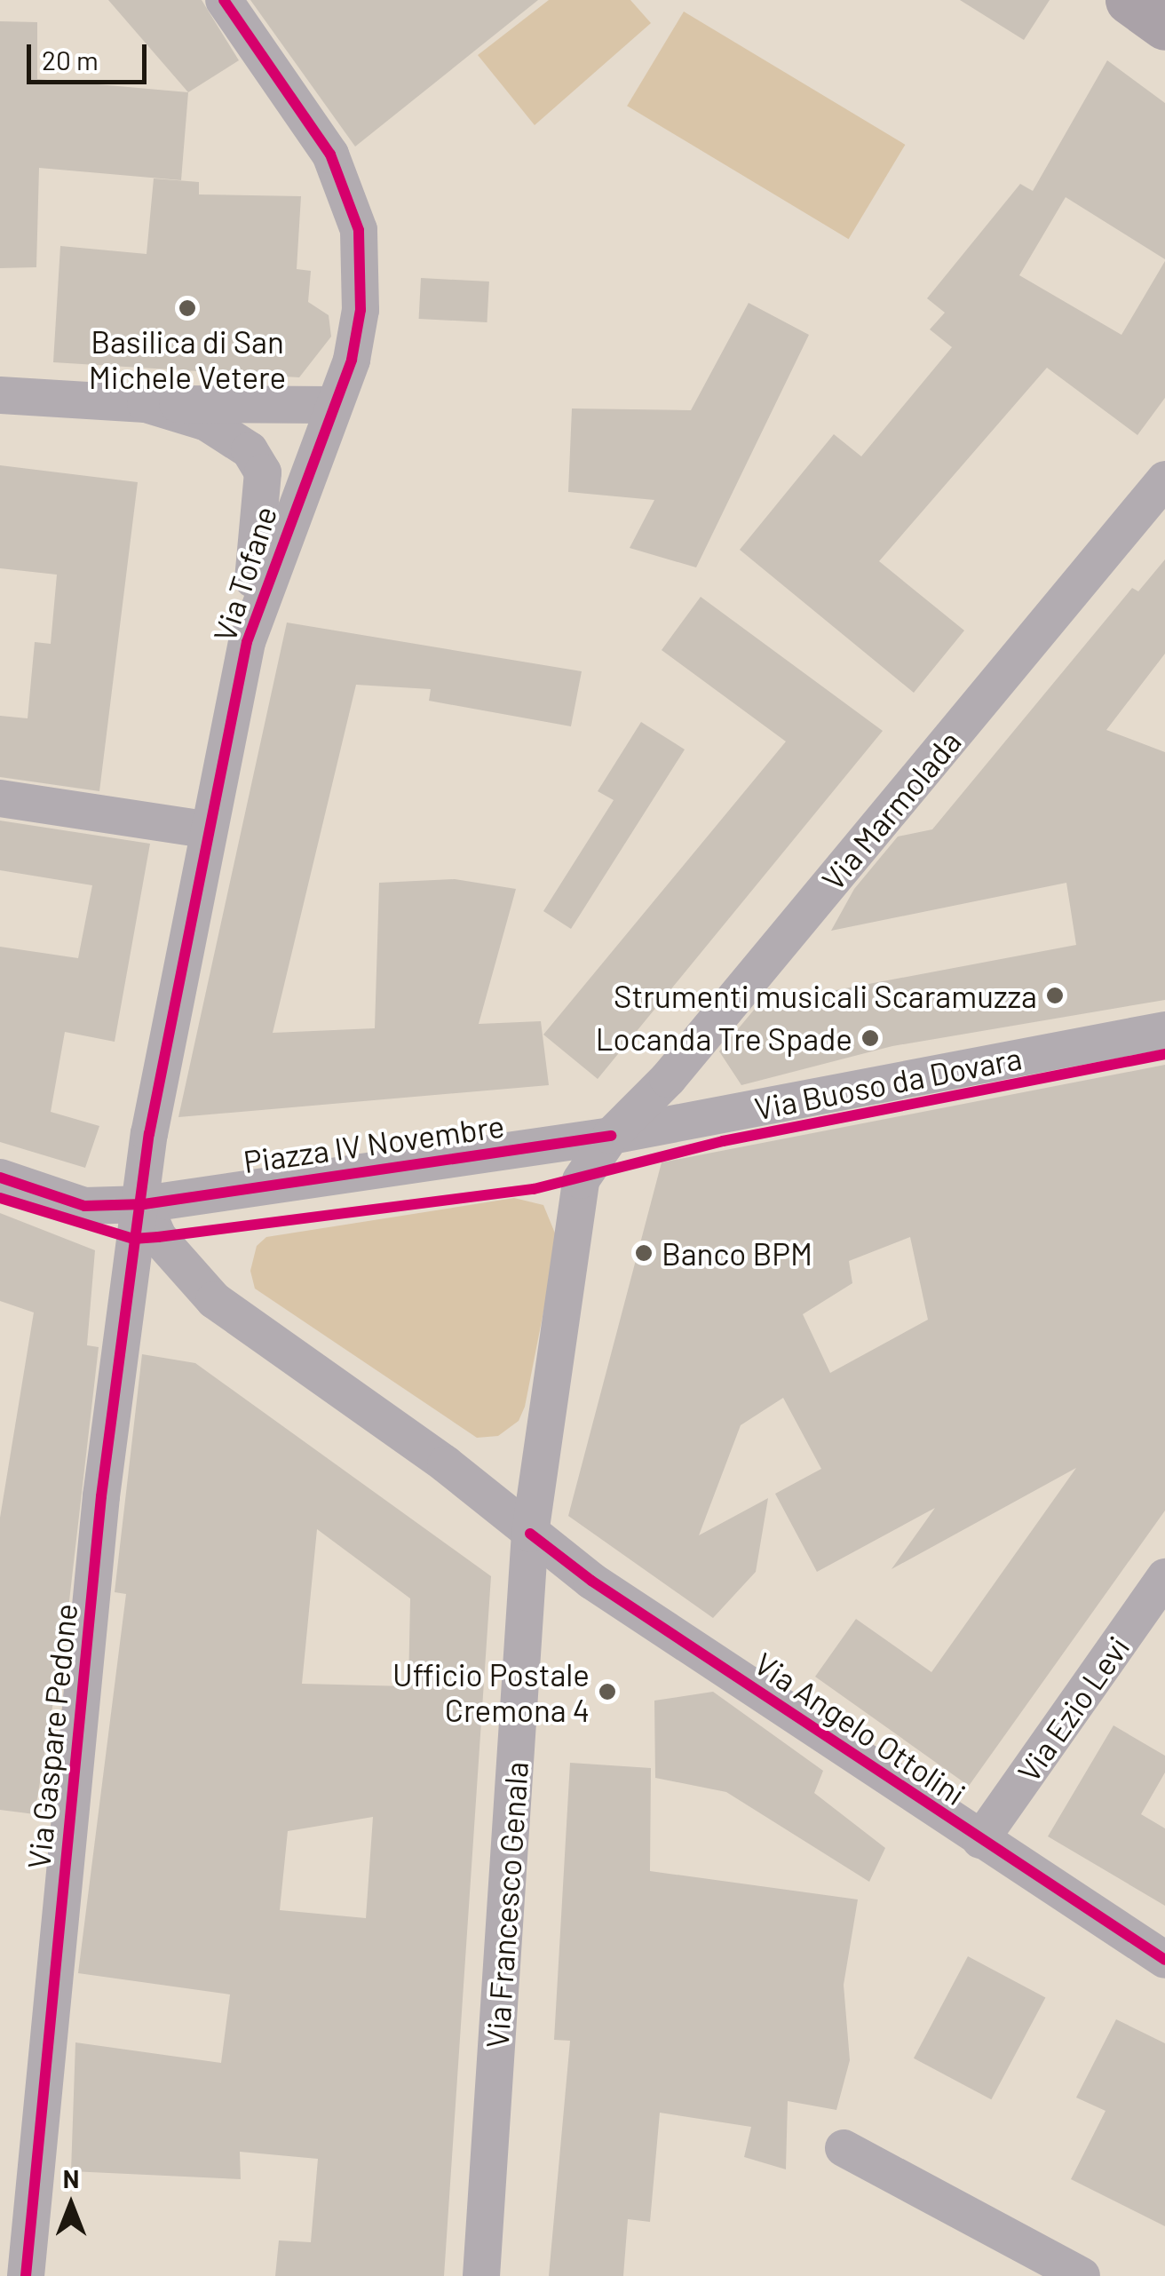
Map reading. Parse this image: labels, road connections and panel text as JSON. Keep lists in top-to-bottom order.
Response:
{
  "streets": {
    "street": [
      "Via Tofane",
      "Via Marmolada",
      "Via Buoso da Dovara",
      "Piazza IV Novembre",
      "Via Ezio Levi",
      "Via Angelo Ottolini",
      "Via Gaspare Pedone",
      "Via Francesco Genala"
    ]
  },
  "crossings": [
    ["Via Tofane", "Piazza IV Novembre"],
    ["Via Tofane", "Via Gaspare Pedone"],
    ["Via Marmolada", "Via Buoso da Dovara"],
    ["Via Marmolada", "Piazza IV Novembre"],
    ["Via Buoso da Dovara", "Piazza IV Novembre"],
    ["Piazza IV Novembre", "Via Gaspare Pedone"],
    ["Via Ezio Levi", "Via Angelo Ottolini"],
    ["Via Angelo Ottolini", "Via Francesco Genala"]
  ],
  "places": [
    "Basilica di San Michele Vetere",
    "Strumenti musicali Scaramuzza",
    "Locanda Tre Spade",
    "Banco BPM",
    "Ufficio Postale Cremona 4"
  ],
  "scale_bar": "20 m",
  "north": "top"
}
